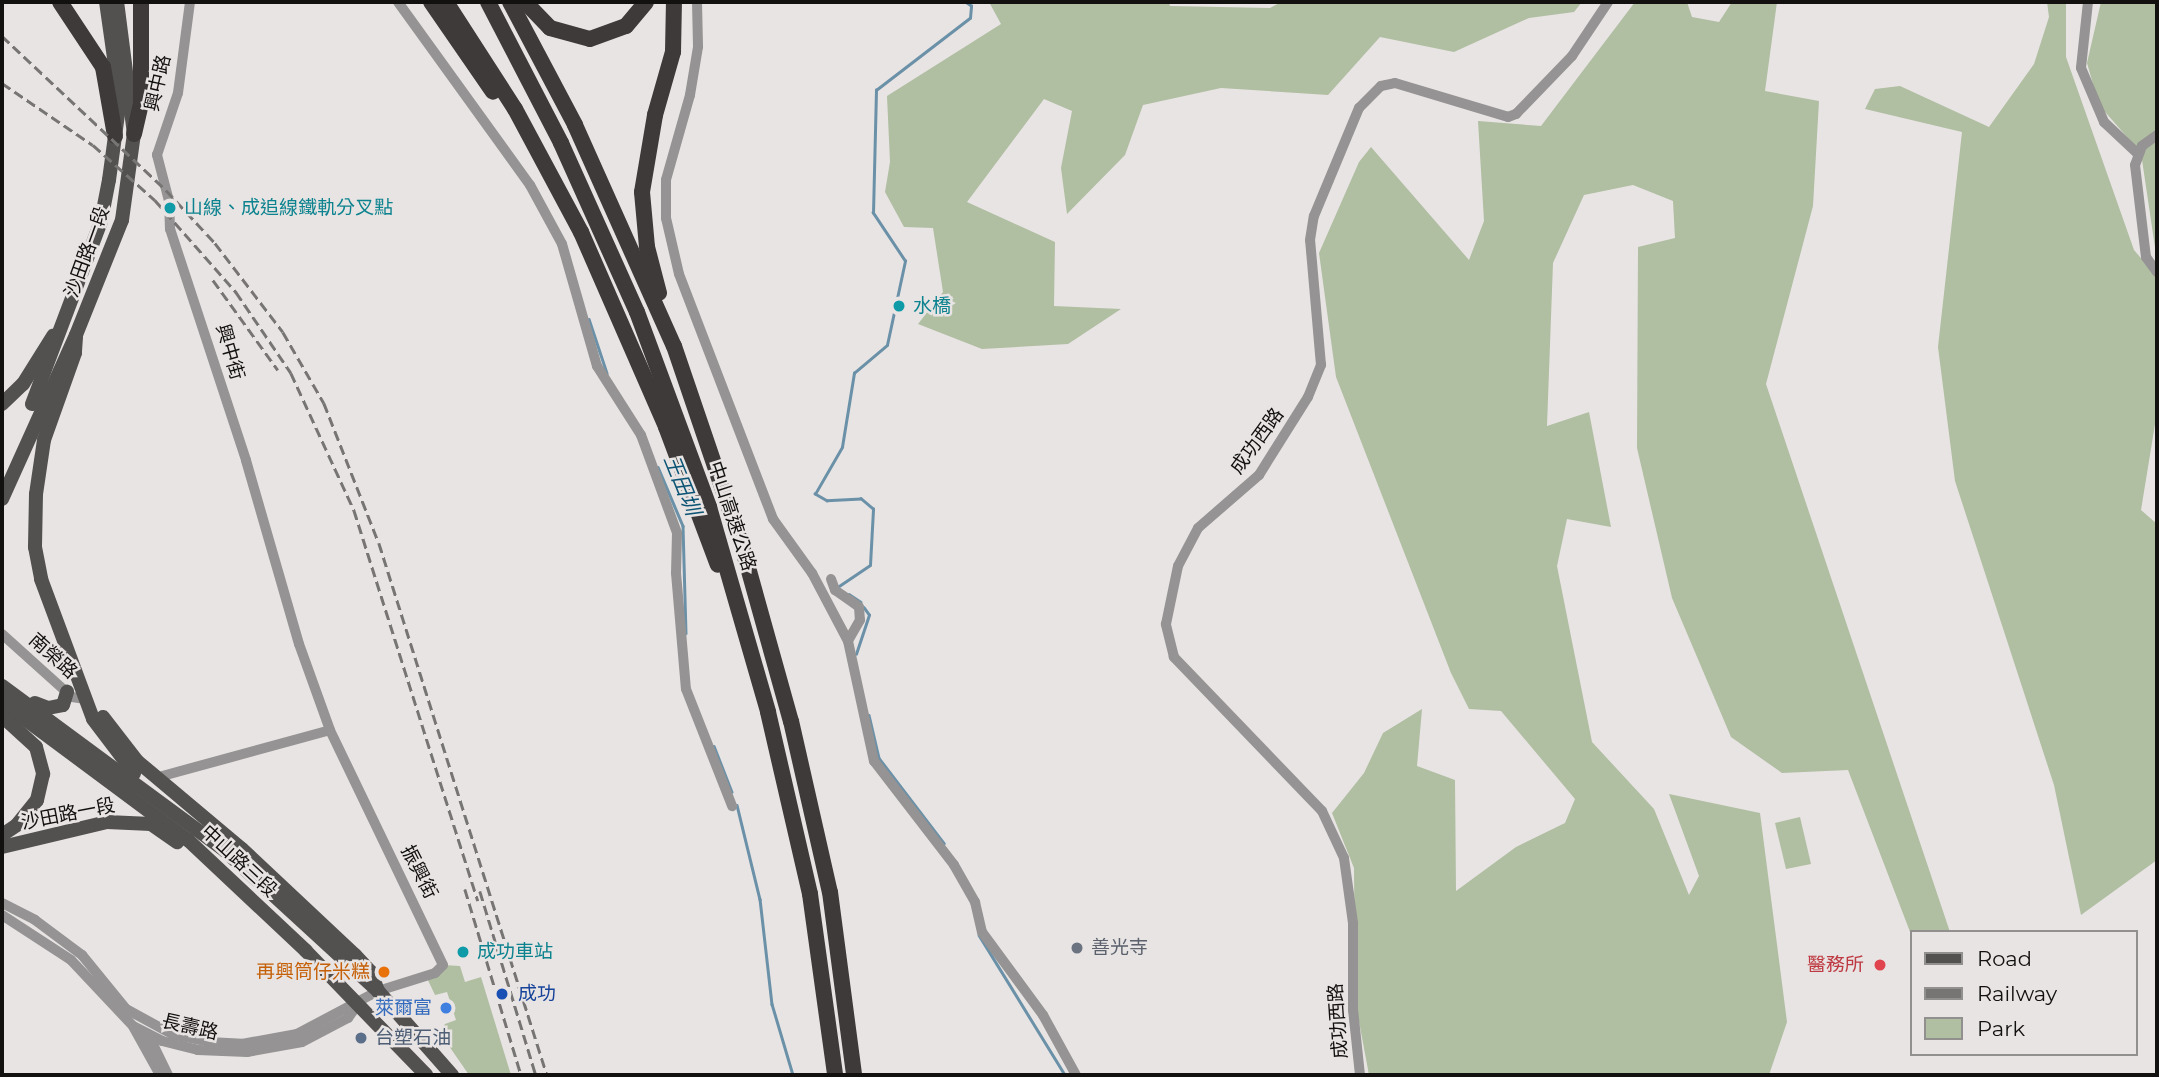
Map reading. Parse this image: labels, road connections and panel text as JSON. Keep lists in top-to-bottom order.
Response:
{
  "streets": {
    "highway": ["中山高速公路"],
    "main road": ["沙田路一段", "中山路三段"],
    "street": [
      "興中路",
      "興中街",
      "成功西路",
      "南榮路",
      "振興街",
      "長壽路"
    ]
  },
  "crossings": [
    ["興中路", "興中街"],
    ["沙田路一段", "中山路三段"],
    ["興中街", "振興街"],
    ["南榮路", "中山路三段"],
    ["中山路三段", "振興街"],
    ["中山路三段", "長壽路"],
    ["振興街", "長壽路"]
  ],
  "water": ["王田圳"],
  "places": [
    "山線、成追線鐵軌分叉點",
    "水橋",
    "善光寺",
    "成功車站",
    "醫務所",
    "再興筒仔米糕",
    "成功",
    "萊爾富",
    "台塑石油"
  ],
  "legend": ["Road", "Railway", "Park"]
}
